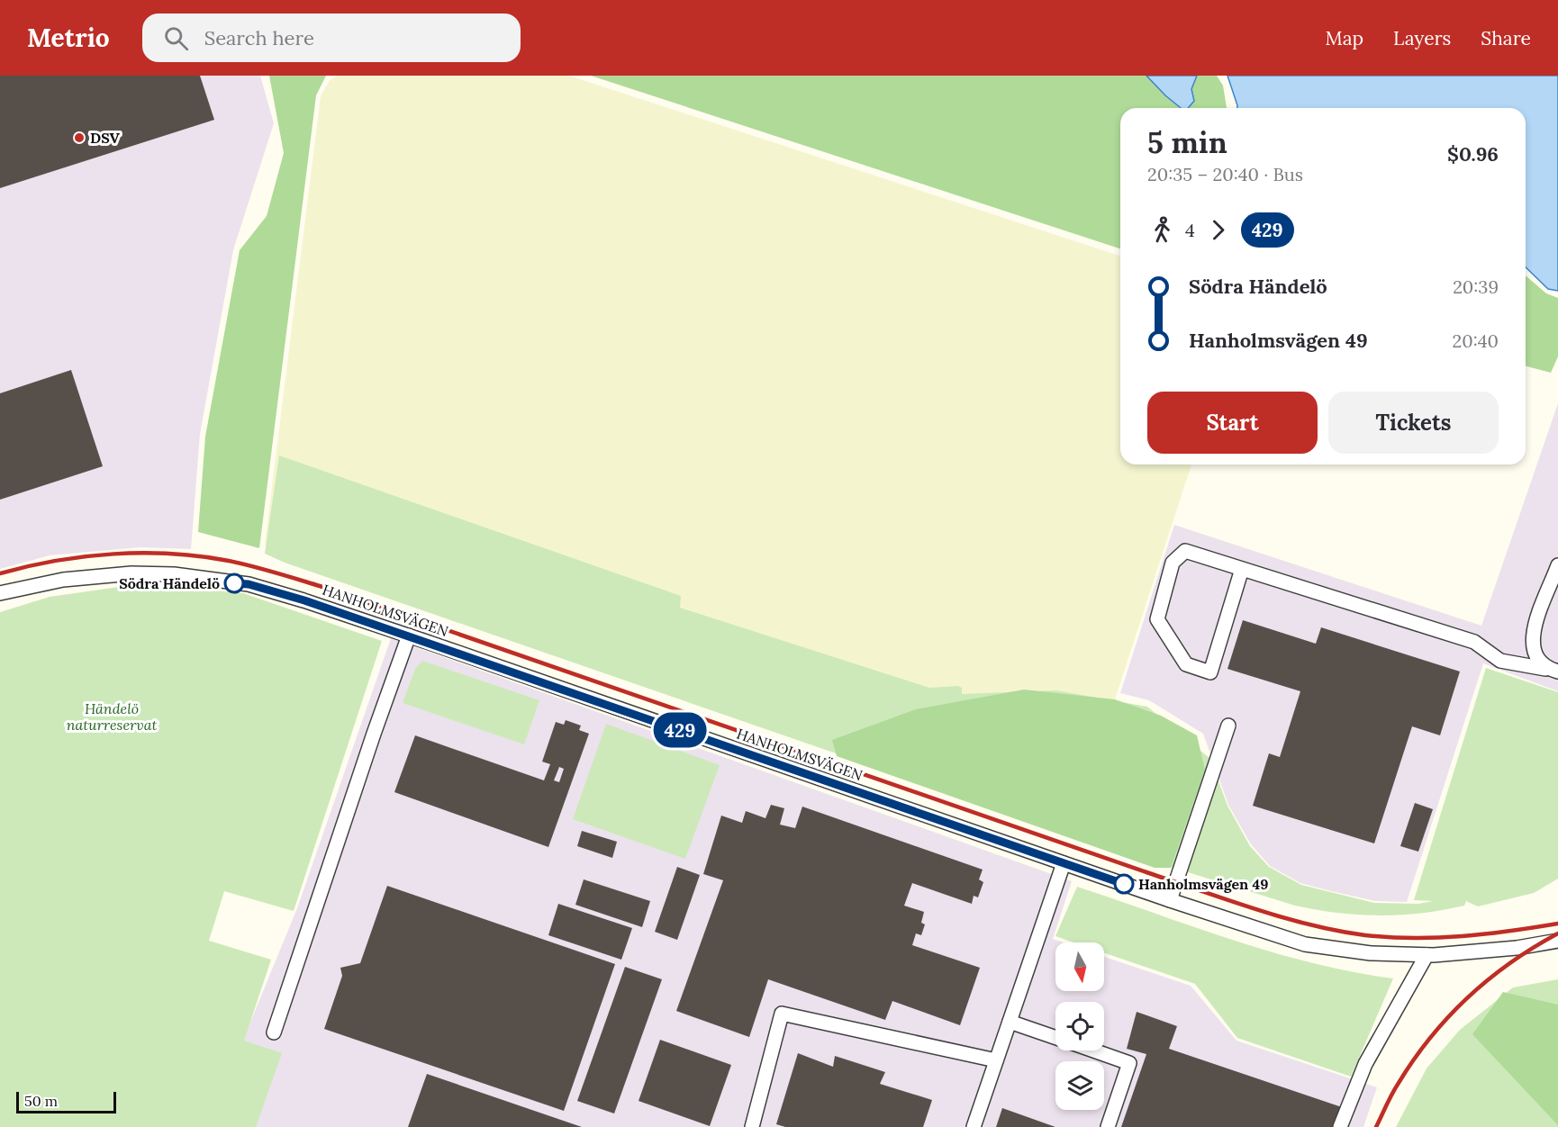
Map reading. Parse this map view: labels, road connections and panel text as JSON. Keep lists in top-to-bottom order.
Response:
{
  "streets": {
    "street": ["HANHOLMSVÄGEN"]
  },
  "parks": ["Händelö naturreservat"],
  "places": ["DSV", "Södra Händelö", "Hanholmsvägen 49"],
  "lines": ["bus line 429"],
  "scale_bar": "50 m",
  "north": "bottom",
  "page": {
    "header": "Metrio",
    "search": "Search here",
    "nav": ["Map", "Layers", "Share"],
    "on_map": "429",
    "heading": ["5 min", "20:35 – 20:40 · Bus", "$0.96"],
    "legs": ["4", "429"],
    "list": [
      {
        "name": "Södra Händelö",
        "value": "20:39"
      },
      {
        "name": "Hanholmsvägen 49",
        "value": "20:40"
      }
    ],
    "buttons": ["Start", "Tickets"],
    "scale": "50 m"
  }
}
